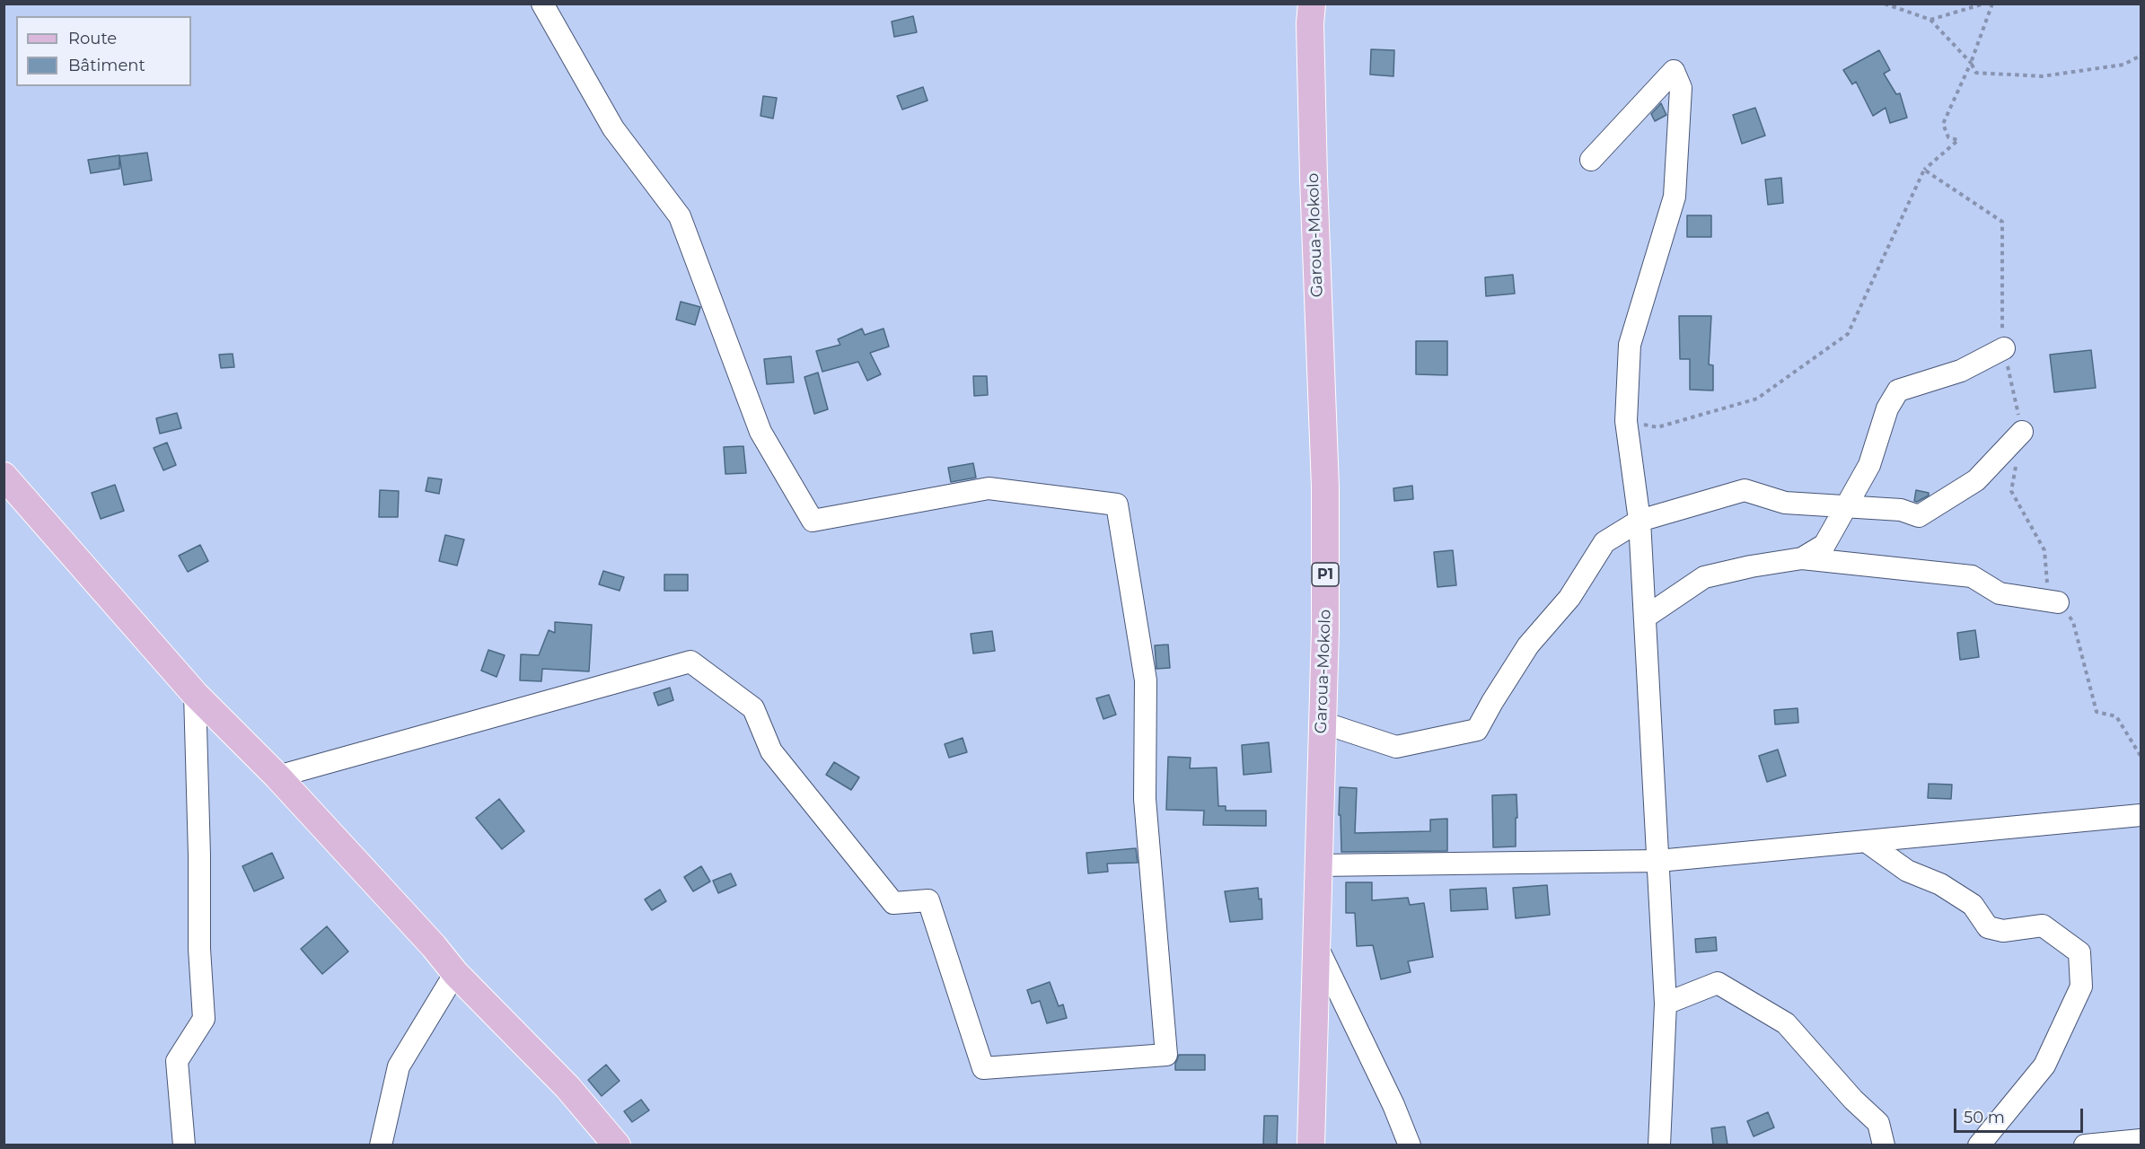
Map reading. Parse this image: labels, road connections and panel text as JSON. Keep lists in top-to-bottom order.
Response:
{
  "streets": {
    "main road": ["Garoua-Mokolo", "P1"]
  },
  "legend": ["Route", "Bâtiment"],
  "scale_bar": "50 m"
}
